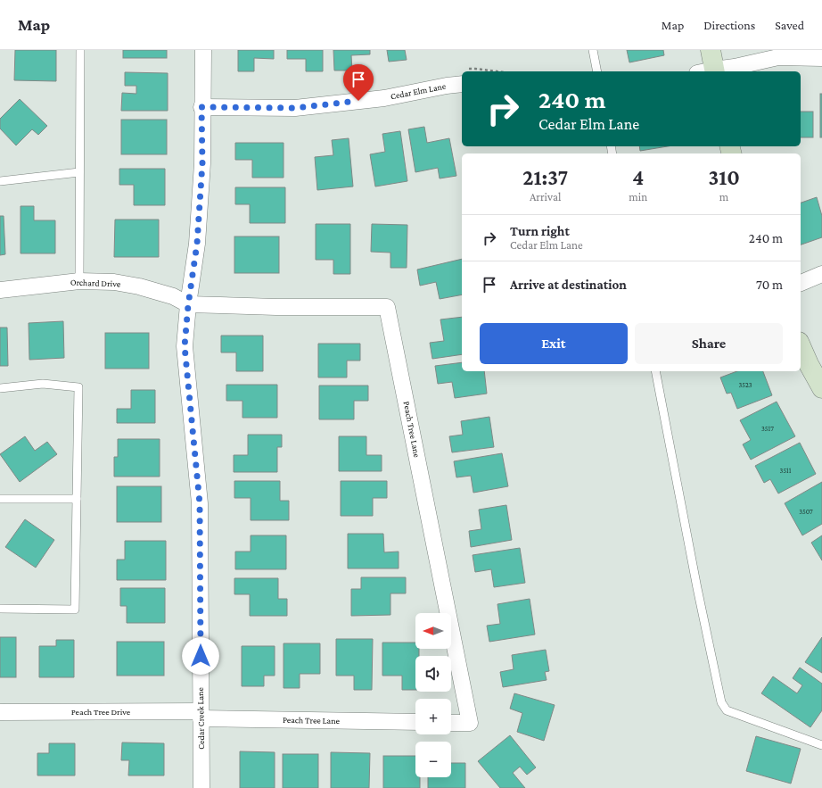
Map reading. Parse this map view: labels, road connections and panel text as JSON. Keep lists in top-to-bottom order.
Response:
{
  "streets": {
    "street": [
      "Cedar Elm Lane",
      "Orchard Drive",
      "Peach Tree Lane",
      "Peach Tree Drive",
      "Cedar Creek Lane"
    ]
  },
  "crossings": [
    ["Cedar Elm Lane", "Cedar Creek Lane"],
    ["Orchard Drive", "Peach Tree Lane"],
    ["Orchard Drive", "Cedar Creek Lane"],
    ["Peach Tree Lane", "Peach Tree Drive"],
    ["Peach Tree Lane", "Cedar Creek Lane"],
    ["Peach Tree Drive", "Cedar Creek Lane"]
  ],
  "house_numbers": [
    "3523",
    "3517",
    "3511",
    "3507"
  ],
  "north": "left",
  "page": {
    "header": "Map",
    "nav": ["Map", "Directions", "Saved"],
    "turn": ["240 m", "Cedar Elm Lane"],
    "eta": [
      "21:37",
      "Arrival",
      "4",
      "min",
      "310",
      "m"
    ],
    "list": [
      {
        "name": "Turn right",
        "note": "Cedar Elm Lane",
        "value": "240 m"
      },
      {
        "name": "Arrive at destination",
        "value": "70 m"
      }
    ],
    "buttons": ["Exit", "Share"],
    "map_buttons": ["+", "−"]
  }
}
